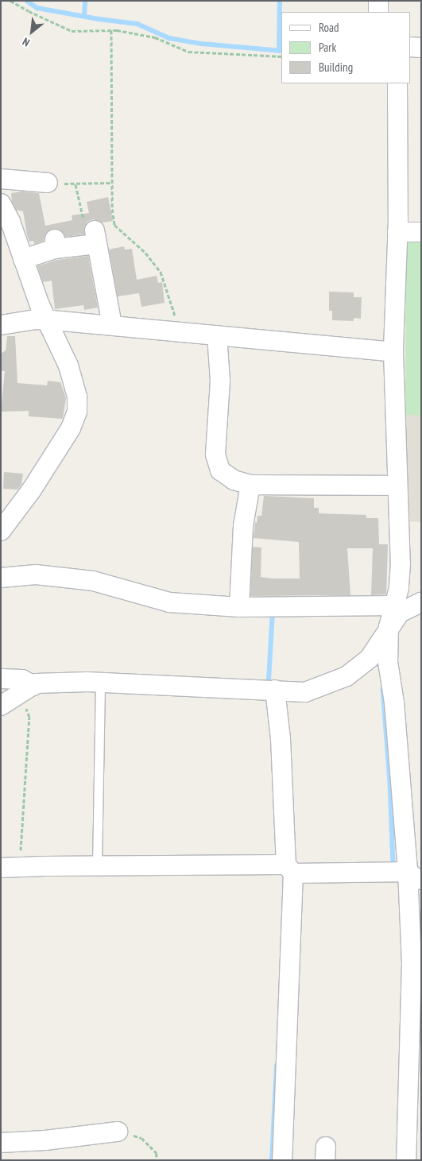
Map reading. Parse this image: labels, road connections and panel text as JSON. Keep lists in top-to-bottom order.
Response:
{
  "legend": ["Road", "Park", "Building"],
  "north": "bottom left"
}
